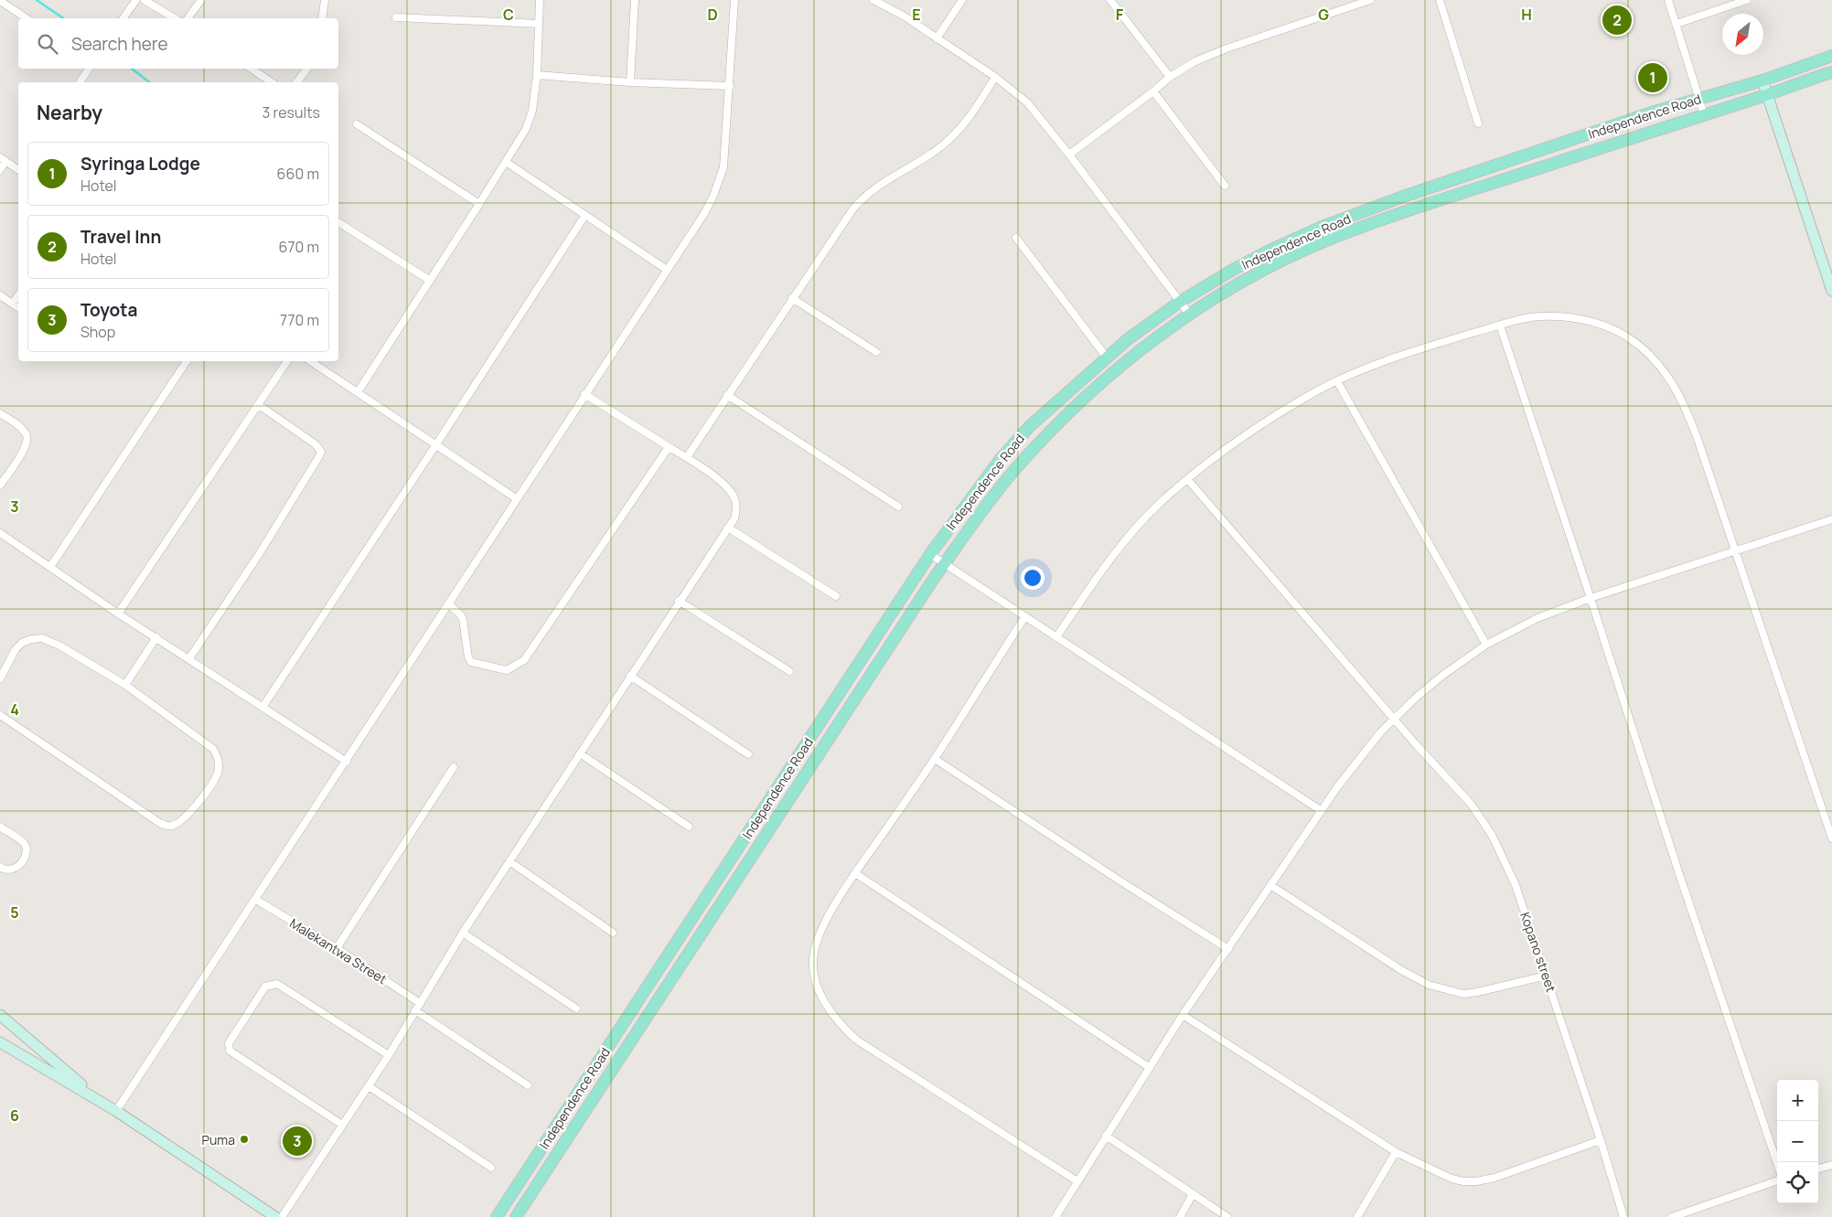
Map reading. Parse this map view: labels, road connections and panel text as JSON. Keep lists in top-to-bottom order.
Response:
{
  "streets": {
    "main road": ["Independence Road"],
    "street": ["Malekantwa Street", "Kopano street"]
  },
  "places": ["Puma"],
  "north": "bottom left",
  "page": {
    "pins": ["2", "1", "3"],
    "search": "Search here",
    "heading": ["Nearby", "3 results"],
    "list": [
      {
        "mark": "1",
        "name": "Syringa Lodge",
        "note": "Hotel",
        "value": "660 m"
      },
      {
        "mark": "2",
        "name": "Travel Inn",
        "note": "Hotel",
        "value": "670 m"
      },
      {
        "mark": "3",
        "name": "Toyota",
        "note": "Shop",
        "value": "770 m"
      }
    ],
    "map_buttons": ["+", "−"]
  },
  "grid": {
    "columns": [
      "C",
      "D",
      "E",
      "F",
      "G",
      "H"
    ],
    "rows": [
      "3",
      "4",
      "5",
      "6"
    ]
  }
}
